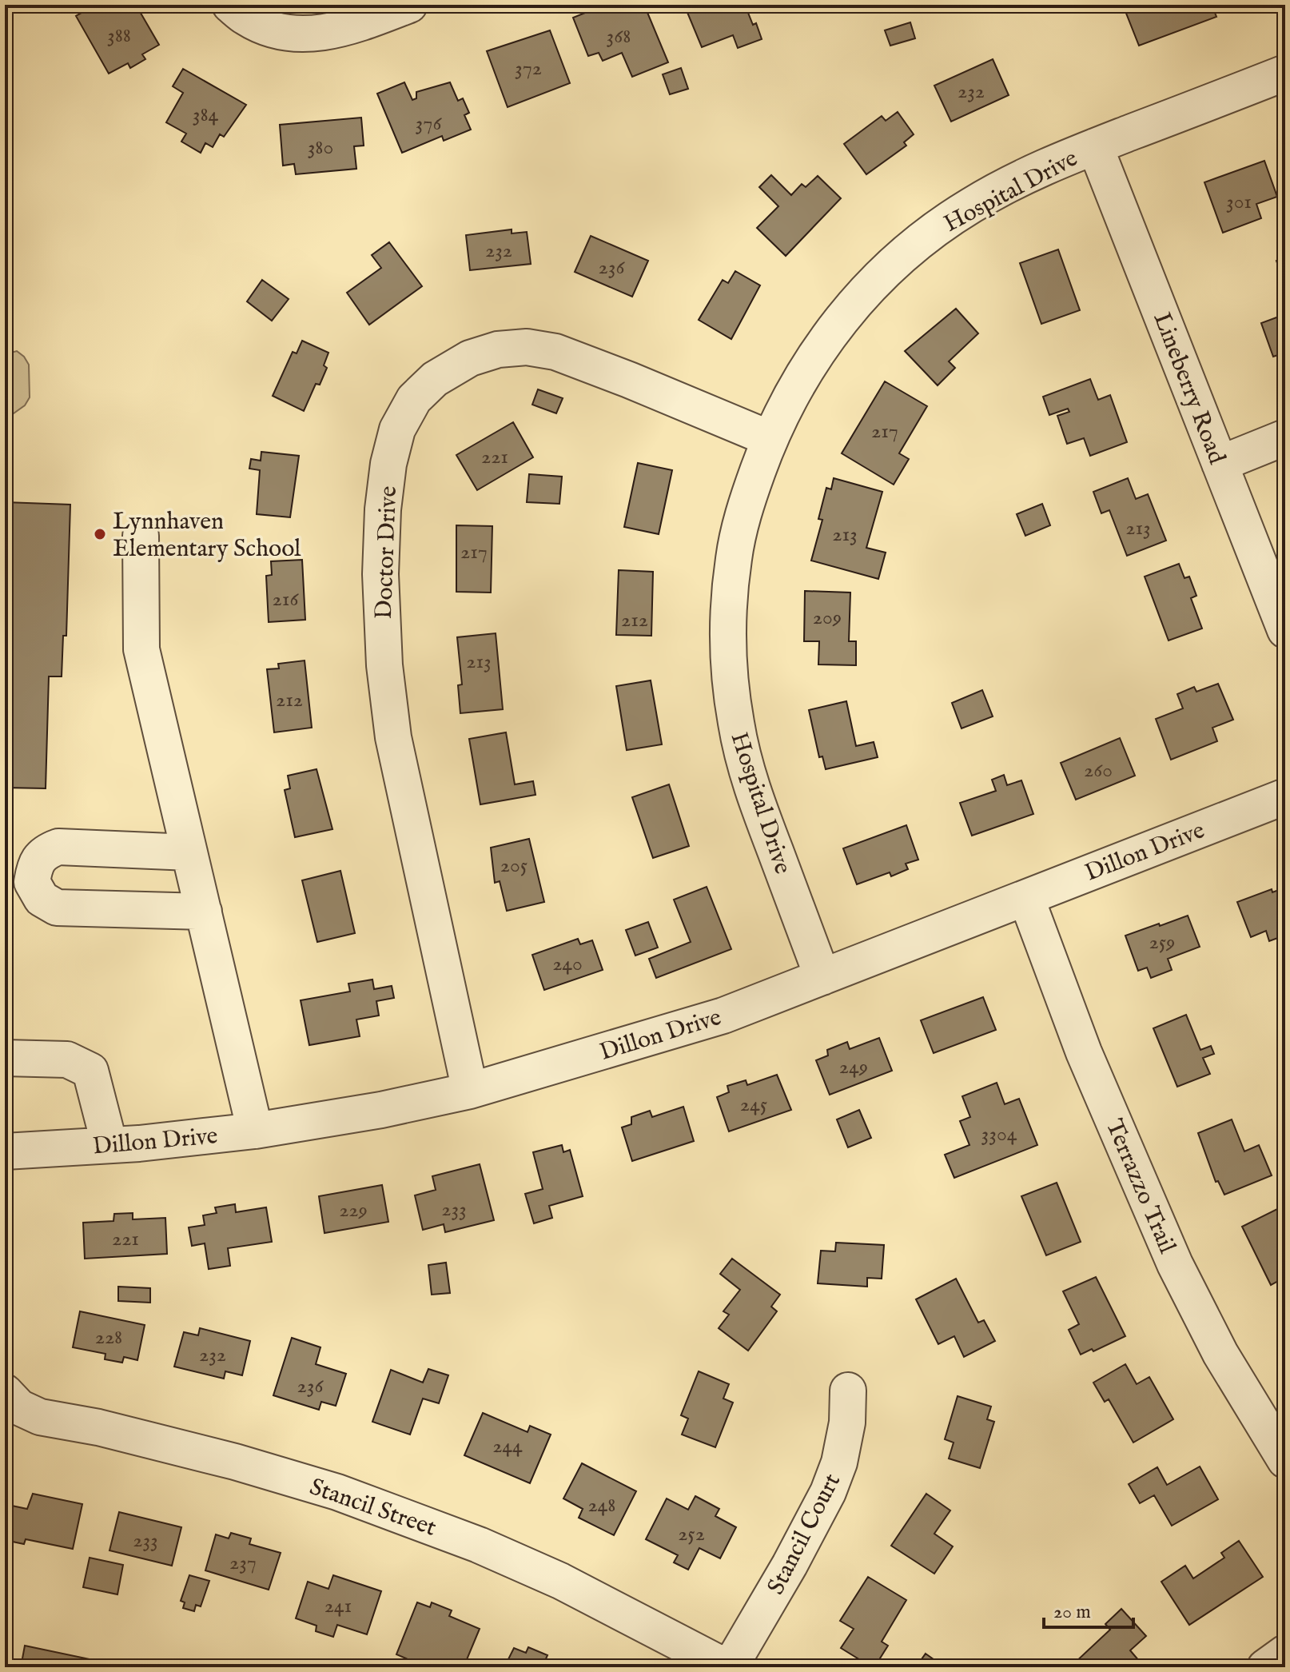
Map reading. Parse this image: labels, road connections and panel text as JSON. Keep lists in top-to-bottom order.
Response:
{
  "streets": {
    "street": [
      "Hospital Drive",
      "Lineberry Road",
      "Doctor Drive",
      "Dillon Drive",
      "Terrazzo Trail",
      "Stancil Street",
      "Stancil Court"
    ]
  },
  "crossings": [
    ["Hospital Drive", "Lineberry Road"],
    ["Hospital Drive", "Doctor Drive"],
    ["Hospital Drive", "Dillon Drive"],
    ["Doctor Drive", "Dillon Drive"],
    ["Dillon Drive", "Terrazzo Trail"],
    ["Stancil Street", "Stancil Court"]
  ],
  "places": ["Lynnhaven Elementary School"],
  "house_numbers": [
    "388",
    "368",
    "372",
    "232",
    "384",
    "376",
    "380",
    "301",
    "232",
    "236",
    "217",
    "221",
    "213",
    "213",
    "217",
    "216",
    "209",
    "212",
    "213",
    "212",
    "260",
    "205",
    "259",
    "240",
    "249",
    "245",
    "3304",
    "233",
    "229",
    "221",
    "228",
    "232",
    "236",
    "244",
    "248",
    "252",
    "233",
    "237",
    "241"
  ],
  "scale_bar": "20 m"
}
